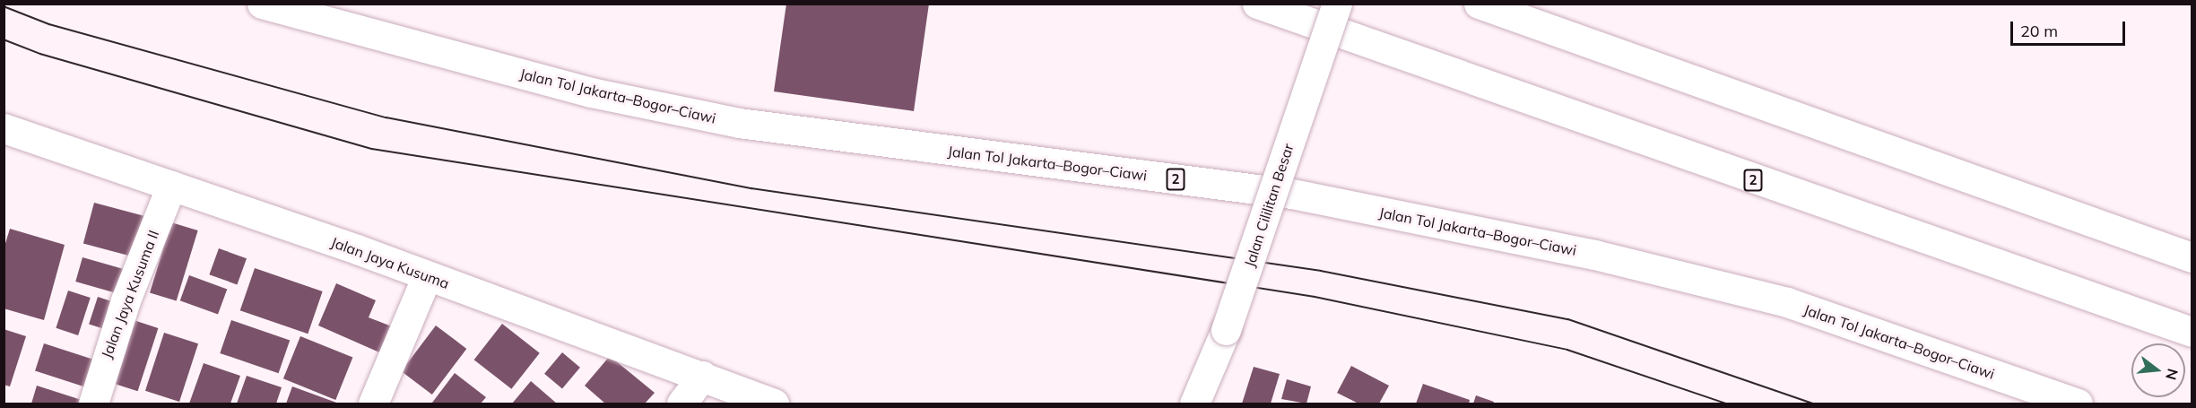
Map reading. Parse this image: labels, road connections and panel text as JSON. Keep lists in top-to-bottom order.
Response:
{
  "streets": {
    "main road": [
      "Jalan Tol Jakarta–Bogor–Ciawi",
      "2",
      "Jalan Cililitan Besar",
      "Jalan Jaya Kusuma",
      "Jalan Jaya Kusuma II"
    ]
  },
  "crossings": [
    ["Jalan Jaya Kusuma", "Jalan Jaya Kusuma II"]
  ],
  "scale_bar": "20 m",
  "north": "right"
}
